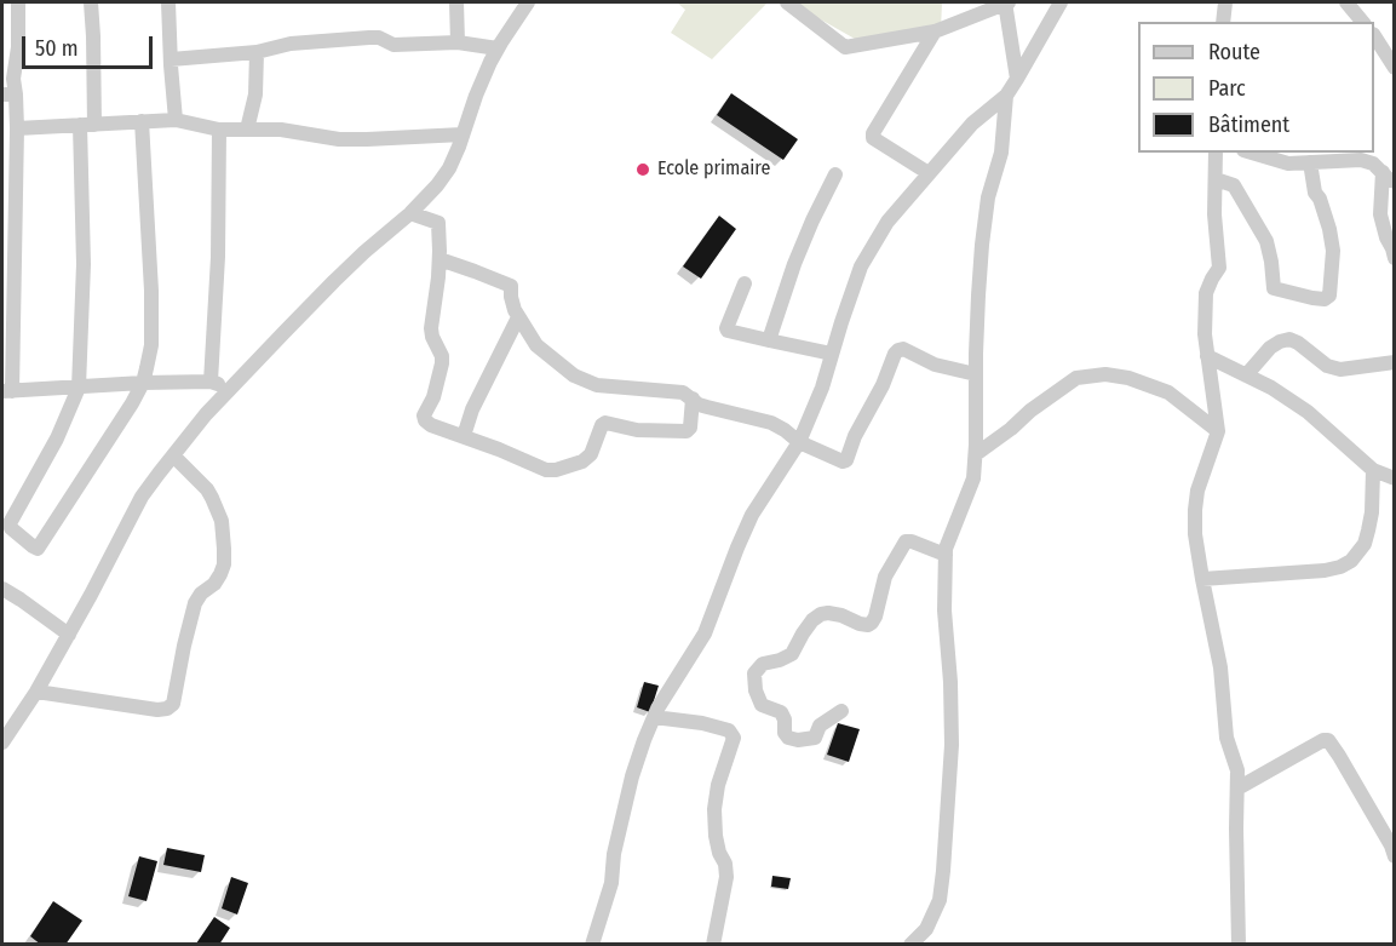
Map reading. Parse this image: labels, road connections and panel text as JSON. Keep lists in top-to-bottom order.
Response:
{
  "places": ["Ecole primaire"],
  "legend": ["Route", "Parc", "Bâtiment"],
  "scale_bar": "50 m"
}
